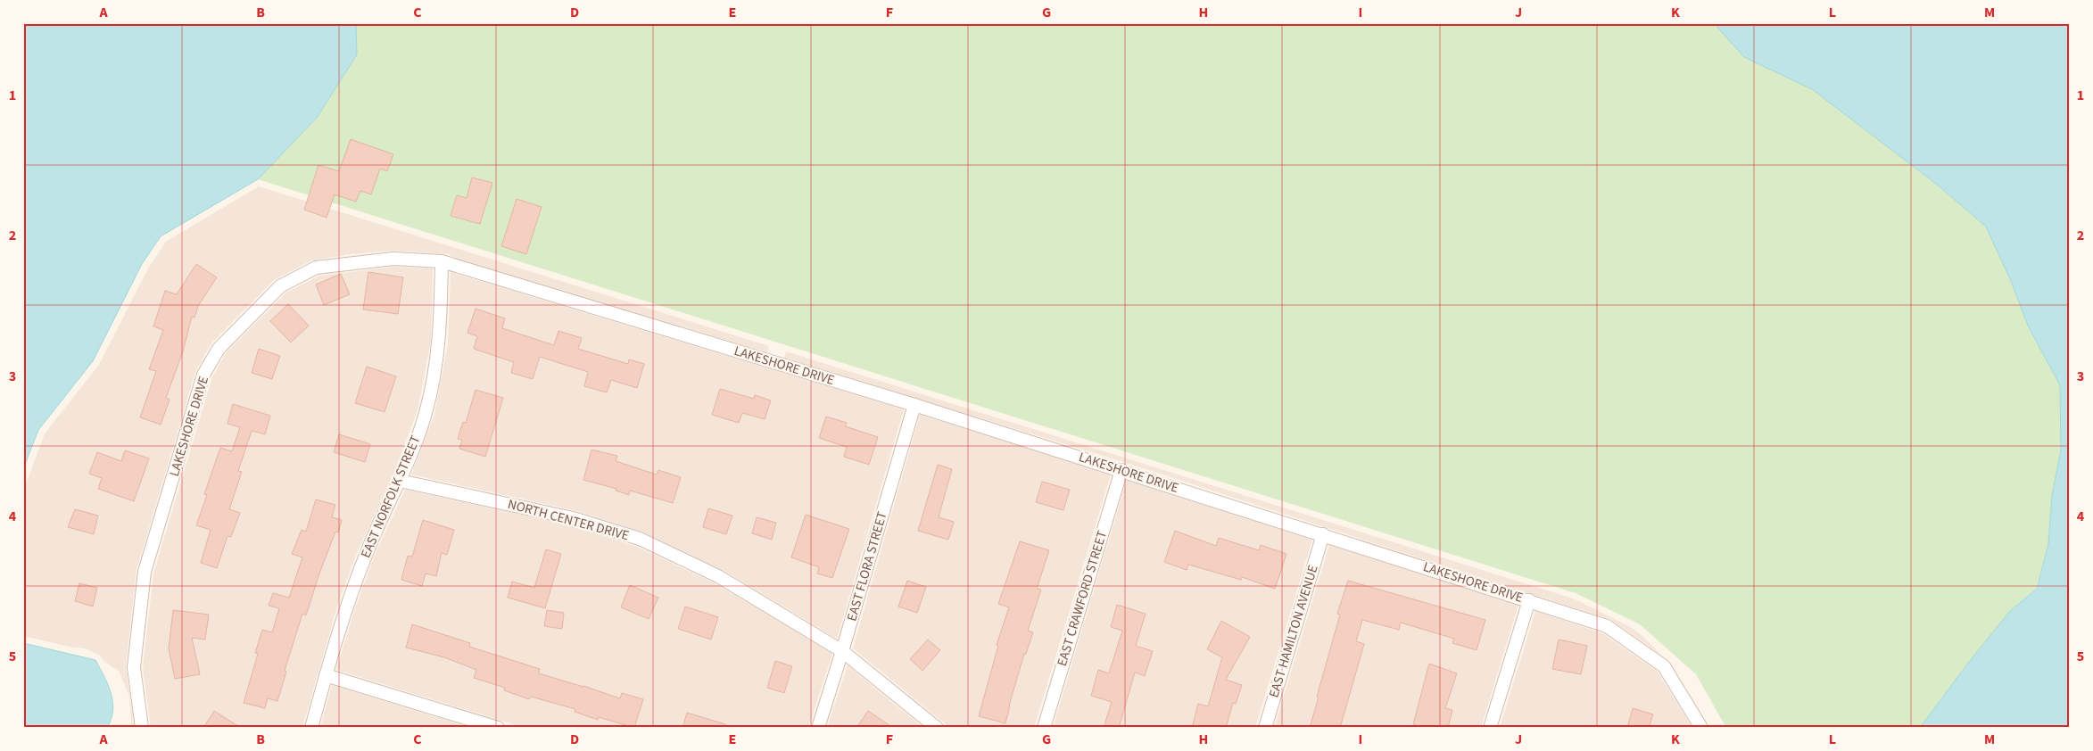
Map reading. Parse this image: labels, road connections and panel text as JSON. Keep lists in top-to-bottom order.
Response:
{
  "streets": {
    "street": [
      "LAKESHORE DRIVE",
      "EAST NORFOLK STREET",
      "NORTH CENTER DRIVE",
      "EAST FLORA STREET",
      "EAST CRAWFORD STREET",
      "EAST HAMILTON AVENUE"
    ]
  },
  "crossings": [
    ["LAKESHORE DRIVE", "EAST NORFOLK STREET"],
    ["LAKESHORE DRIVE", "EAST FLORA STREET"],
    ["LAKESHORE DRIVE", "EAST CRAWFORD STREET"],
    ["LAKESHORE DRIVE", "EAST HAMILTON AVENUE"],
    ["EAST NORFOLK STREET", "NORTH CENTER DRIVE"],
    ["NORTH CENTER DRIVE", "EAST FLORA STREET"]
  ],
  "grid": {
    "columns": [
      "A",
      "B",
      "C",
      "D",
      "E",
      "F",
      "G",
      "H",
      "I",
      "J",
      "K",
      "L",
      "M"
    ],
    "rows": [
      "1",
      "2",
      "3",
      "4",
      "5"
    ]
  }
}
